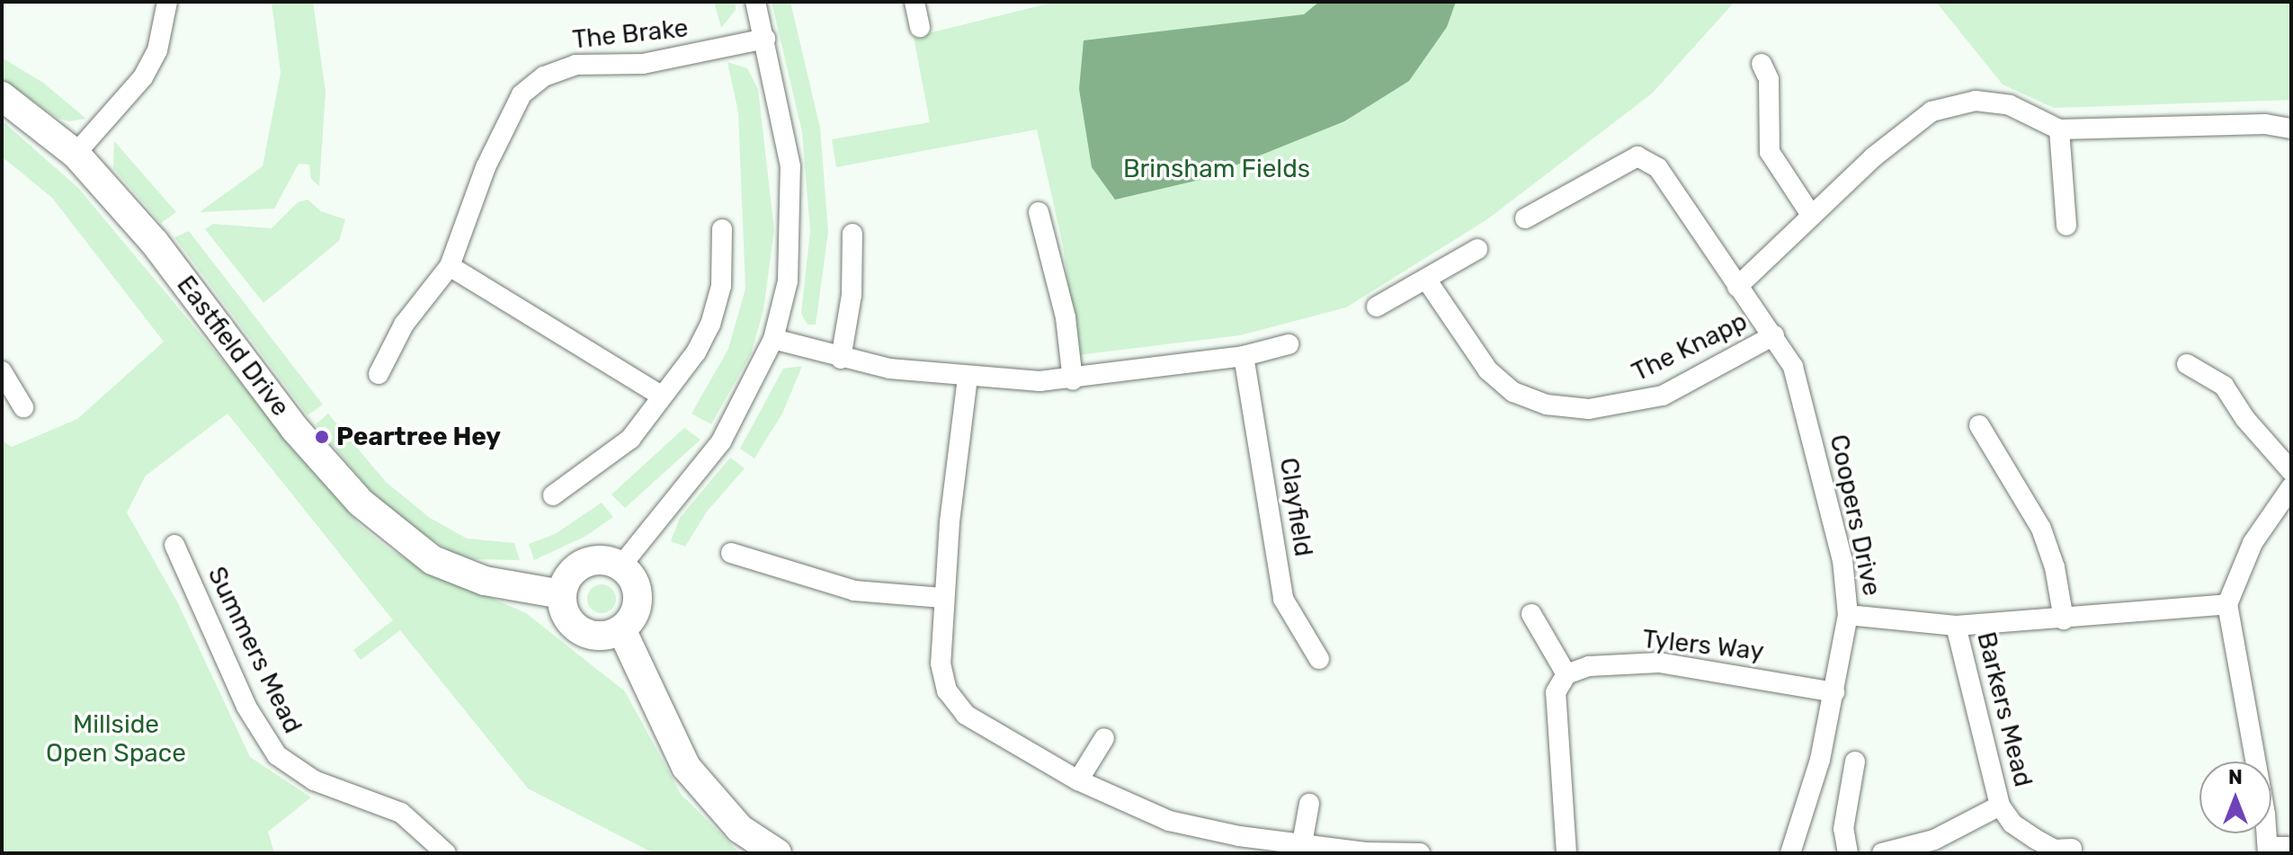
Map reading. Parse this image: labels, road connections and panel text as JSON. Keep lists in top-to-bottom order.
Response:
{
  "streets": {
    "street": [
      "The Brake",
      "Eastfield Drive",
      "The Knapp",
      "Clayfield",
      "Coopers Drive",
      "Tylers Way",
      "Summers Mead",
      "Barkers Mead"
    ]
  },
  "crossings": [
    ["The Knapp", "Coopers Drive"],
    ["Coopers Drive", "Tylers Way"],
    ["Coopers Drive", "Barkers Mead"]
  ],
  "parks": ["Brinsham Fields", "Millside Open Space"],
  "places": ["Peartree Hey"],
  "north": "top"
}
